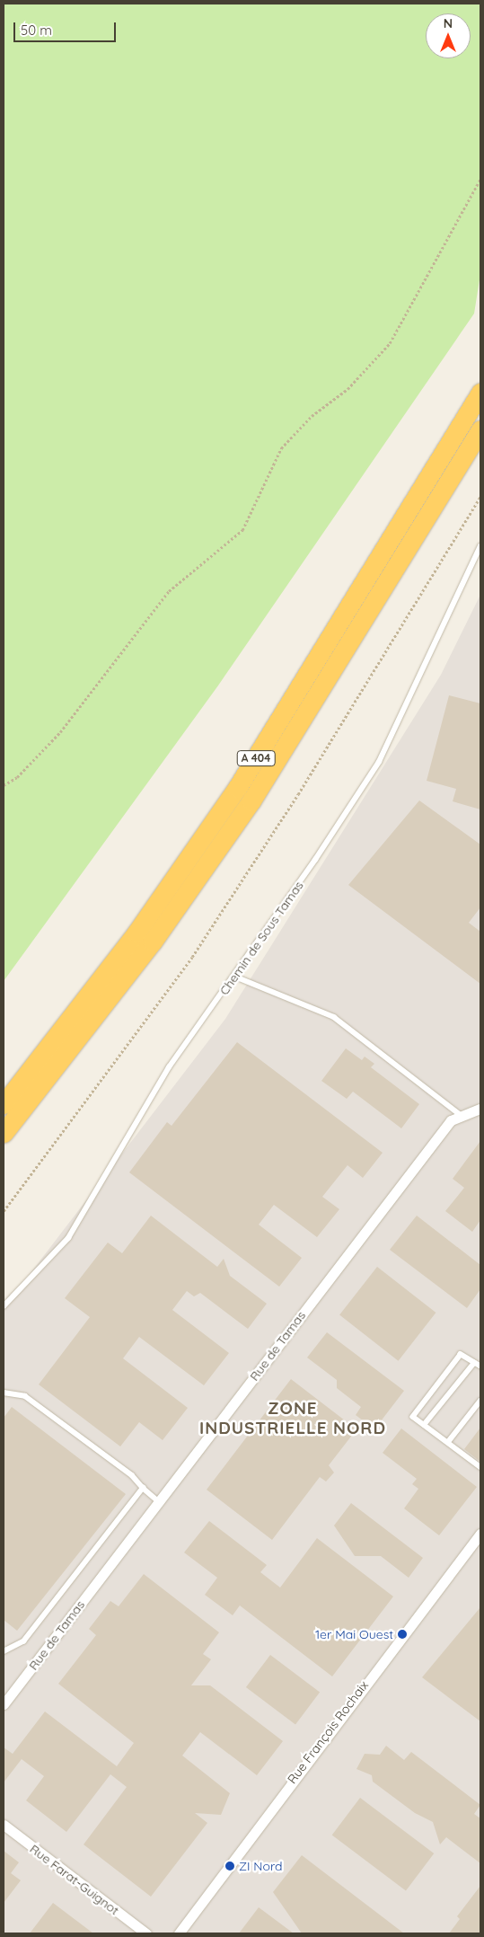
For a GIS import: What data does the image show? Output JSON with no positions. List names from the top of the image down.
{
  "streets": {
    "highway": ["A 404"],
    "street": ["Rue de Tamas", "Rue François Rochaix", "Rue Farat-Guignot"],
    "lane": ["Chemin de Sous Tamas"]
  },
  "districts": ["ZONE INDUSTRIELLE NORD"],
  "places": ["1er Mai Ouest", "ZI Nord"],
  "scale_bar": "50 m",
  "north": "top"
}
